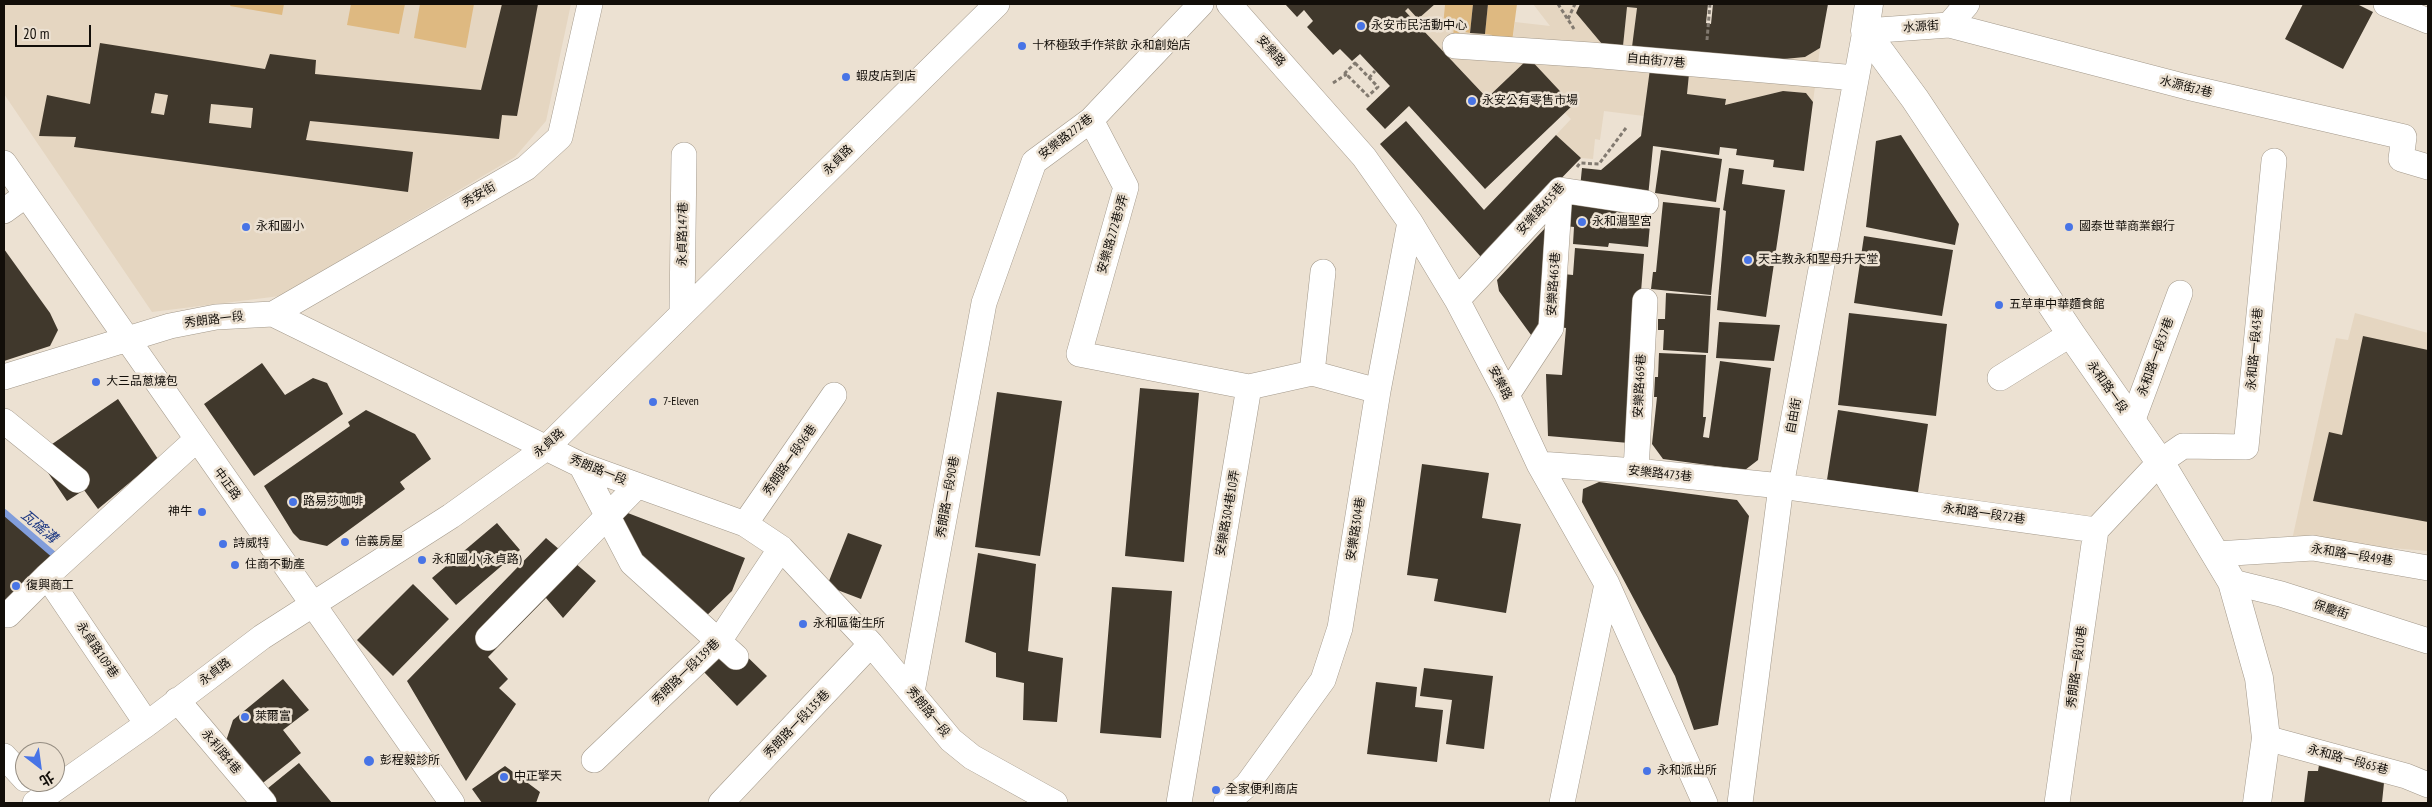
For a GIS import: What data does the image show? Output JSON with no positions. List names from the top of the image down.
{
  "streets": {
    "main road": ["永和路一段"],
    "street": [
      "水源街",
      "安樂路",
      "自由街77巷",
      "水源街2巷",
      "安樂路272巷",
      "永貞路",
      "秀安街",
      "安樂路455巷",
      "永貞路147巷",
      "安樂路272巷9弄",
      "安樂路463巷",
      "秀朗路一段",
      "永和路一段43巷",
      "永和路一段37巷",
      "安樂路469巷",
      "自由街",
      "秀朗路一段96巷",
      "安樂路473巷",
      "中正路",
      "秀朗路一段90巷",
      "安樂路304巷10弄",
      "永和路一段72巷",
      "安樂路304巷",
      "永和路一段49巷",
      "保慶街",
      "永貞路109巷",
      "秀朗路一段10巷",
      "秀朗路一段139巷",
      "秀朗路一段135巷",
      "永利路4巷",
      "永和路一段65巷"
    ]
  },
  "crossings": [
    ["水源街", "水源街2巷"],
    ["水源街", "永和路一段"],
    ["水源街", "自由街"],
    ["安樂路", "安樂路455巷"],
    ["安樂路", "安樂路463巷"],
    ["安樂路", "安樂路473巷"],
    ["安樂路", "安樂路304巷"],
    ["自由街77巷", "自由街"],
    ["安樂路272巷", "安樂路272巷9弄"],
    ["安樂路272巷", "秀朗路一段90巷"],
    ["永貞路", "永貞路147巷"],
    ["永貞路", "秀朗路一段"],
    ["永貞路", "中正路"],
    ["永貞路", "永貞路109巷"],
    ["永貞路", "永利路4巷"],
    ["秀安街", "秀朗路一段"],
    ["安樂路455巷", "安樂路463巷"],
    ["安樂路272巷9弄", "安樂路304巷10弄"],
    ["秀朗路一段", "秀朗路一段96巷"],
    ["秀朗路一段", "中正路"],
    ["秀朗路一段", "秀朗路一段90巷"],
    ["秀朗路一段", "秀朗路一段139巷"],
    ["秀朗路一段", "秀朗路一段135巷"],
    ["永和路一段43巷", "永和路一段"],
    ["永和路一段37巷", "永和路一段"],
    ["安樂路469巷", "安樂路473巷"],
    ["永和路一段", "自由街"],
    ["永和路一段", "永和路一段49巷"],
    ["永和路一段", "保慶街"],
    ["永和路一段", "永和路一段65巷"],
    ["自由街", "安樂路473巷"],
    ["自由街", "永和路一段72巷"],
    ["安樂路473巷", "永和路一段72巷"],
    ["永和路一段72巷", "秀朗路一段10巷"]
  ],
  "water": ["瓦磘溝"],
  "places": [
    "永安市民活動中心",
    "十杯極致手作茶飲 永和創始店",
    "蝦皮店到店",
    "永安公有零售市場",
    "永和湄聖宮",
    "永和國小",
    "國泰世華商業銀行",
    "天主教永和聖母升天堂",
    "五草車中華麵食館",
    "大三品蔥燒包",
    "7-Eleven",
    "路易莎咖啡",
    "神牛",
    "信義房屋",
    "詩威特",
    "永和國小(永貞路)",
    "住商不動產",
    "復興商工",
    "永和區衛生所",
    "萊爾富",
    "彭程毅診所",
    "永和派出所",
    "中正擎天",
    "全家便利商店"
  ],
  "scale_bar": "20 m",
  "north": "bottom right"
}
